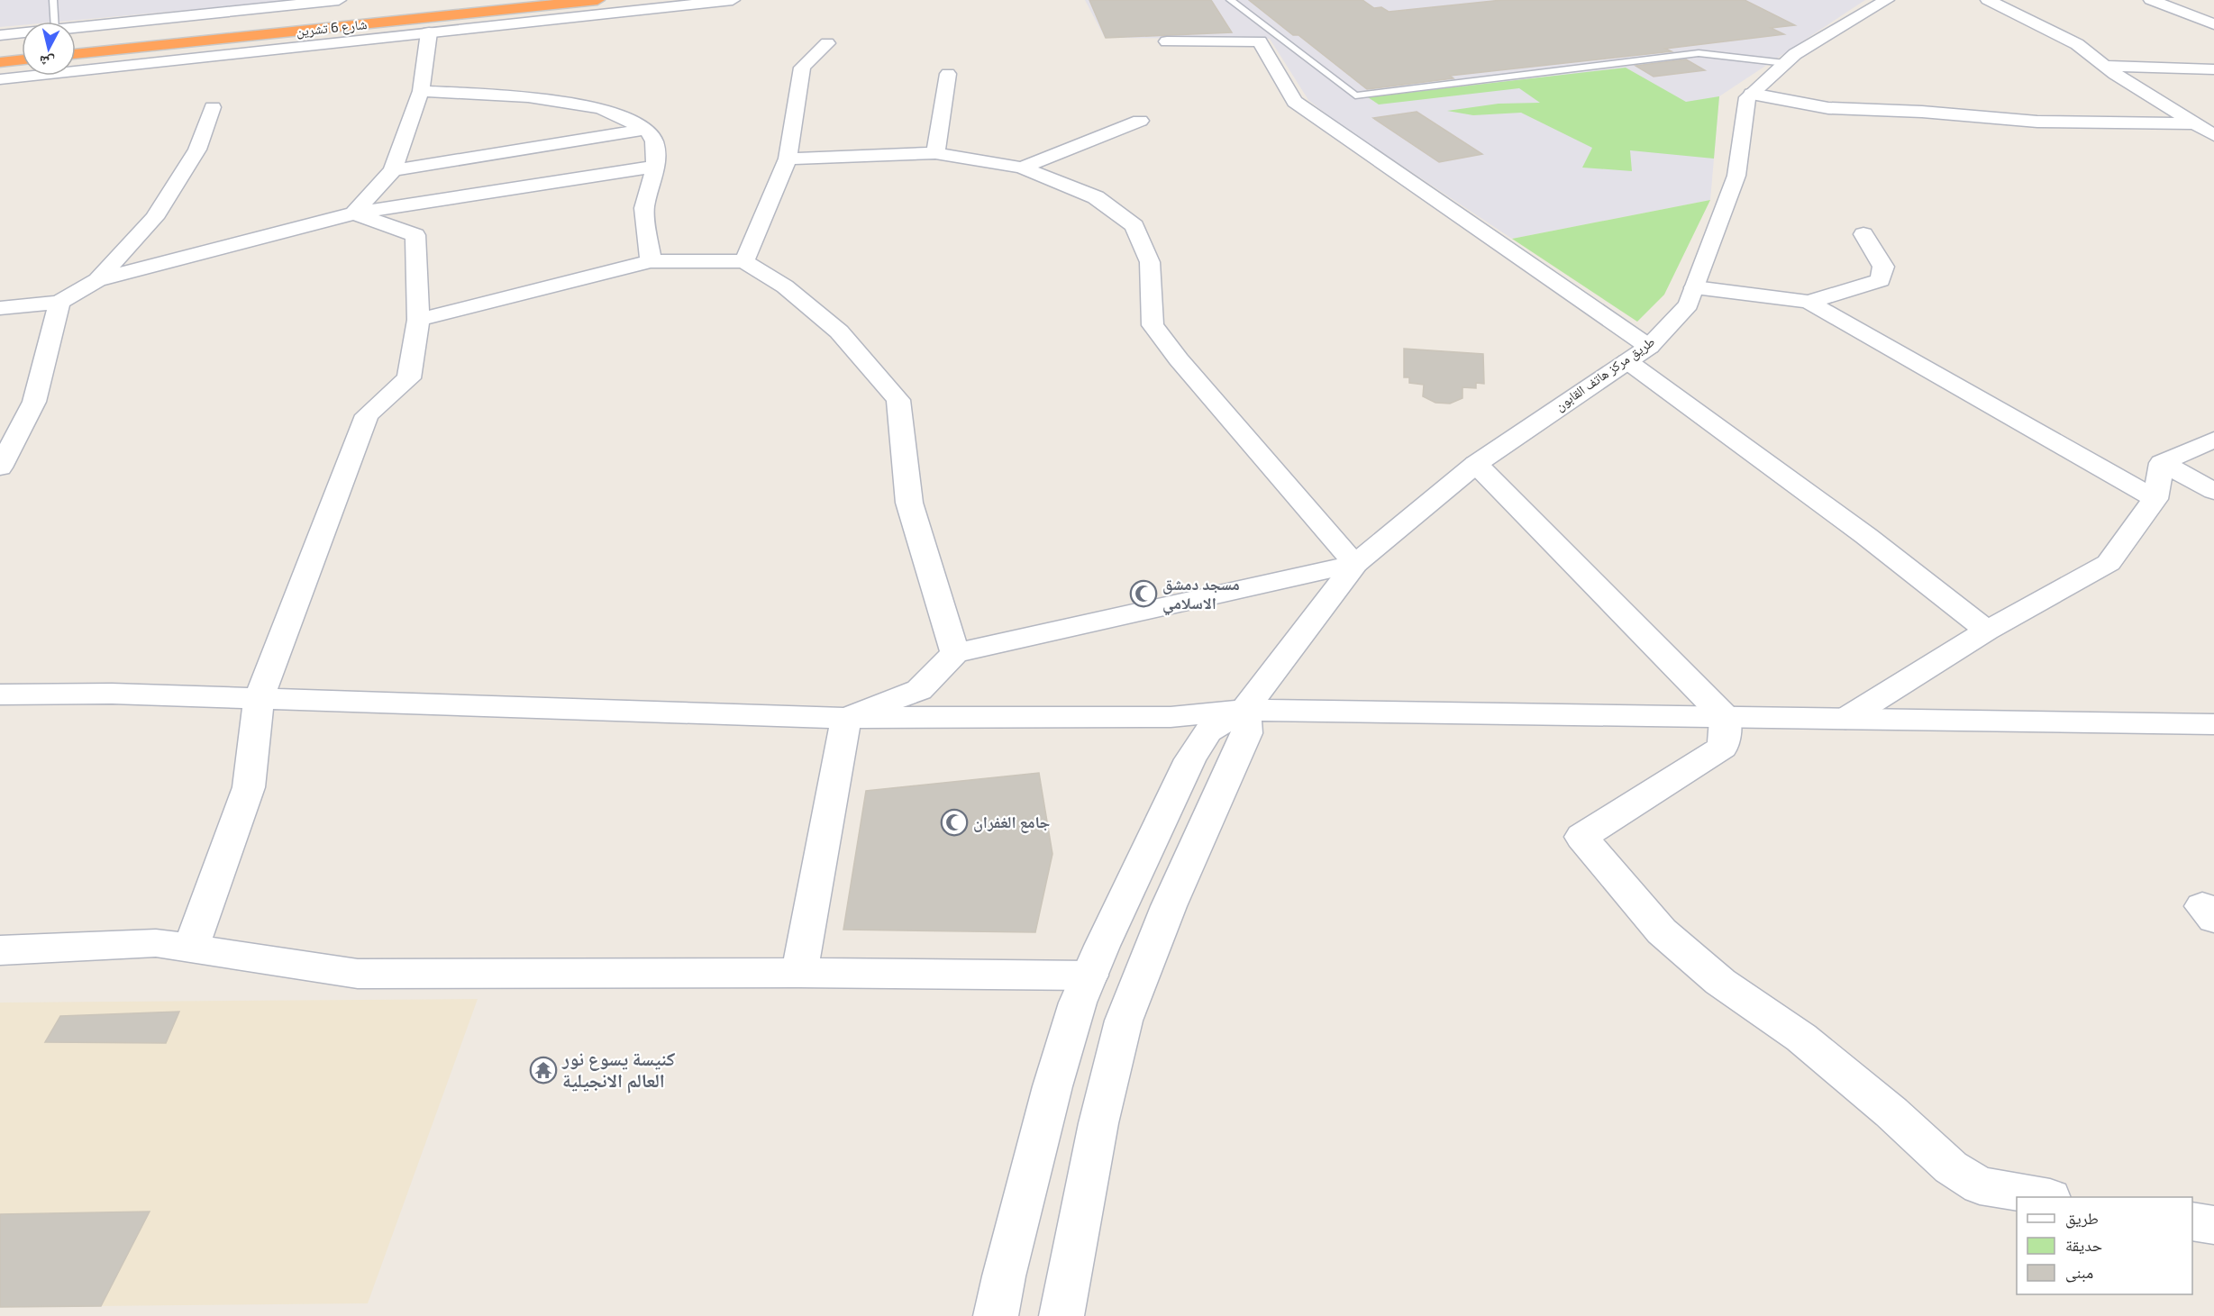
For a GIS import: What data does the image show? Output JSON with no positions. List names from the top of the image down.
{
  "streets": {
    "highway": ["شارع 6 تشرين"],
    "street": ["طريق مركز هاتف القابون"]
  },
  "places": {
    "mosque": ["مسجد دمشق الاسلامي", "جامع الغفران"],
    "temple": ["كنيسة يسوع نور العالم الانجيلية"]
  },
  "legend": ["طريق", "حديقة", "مبنى"],
  "north": "bottom"
}
